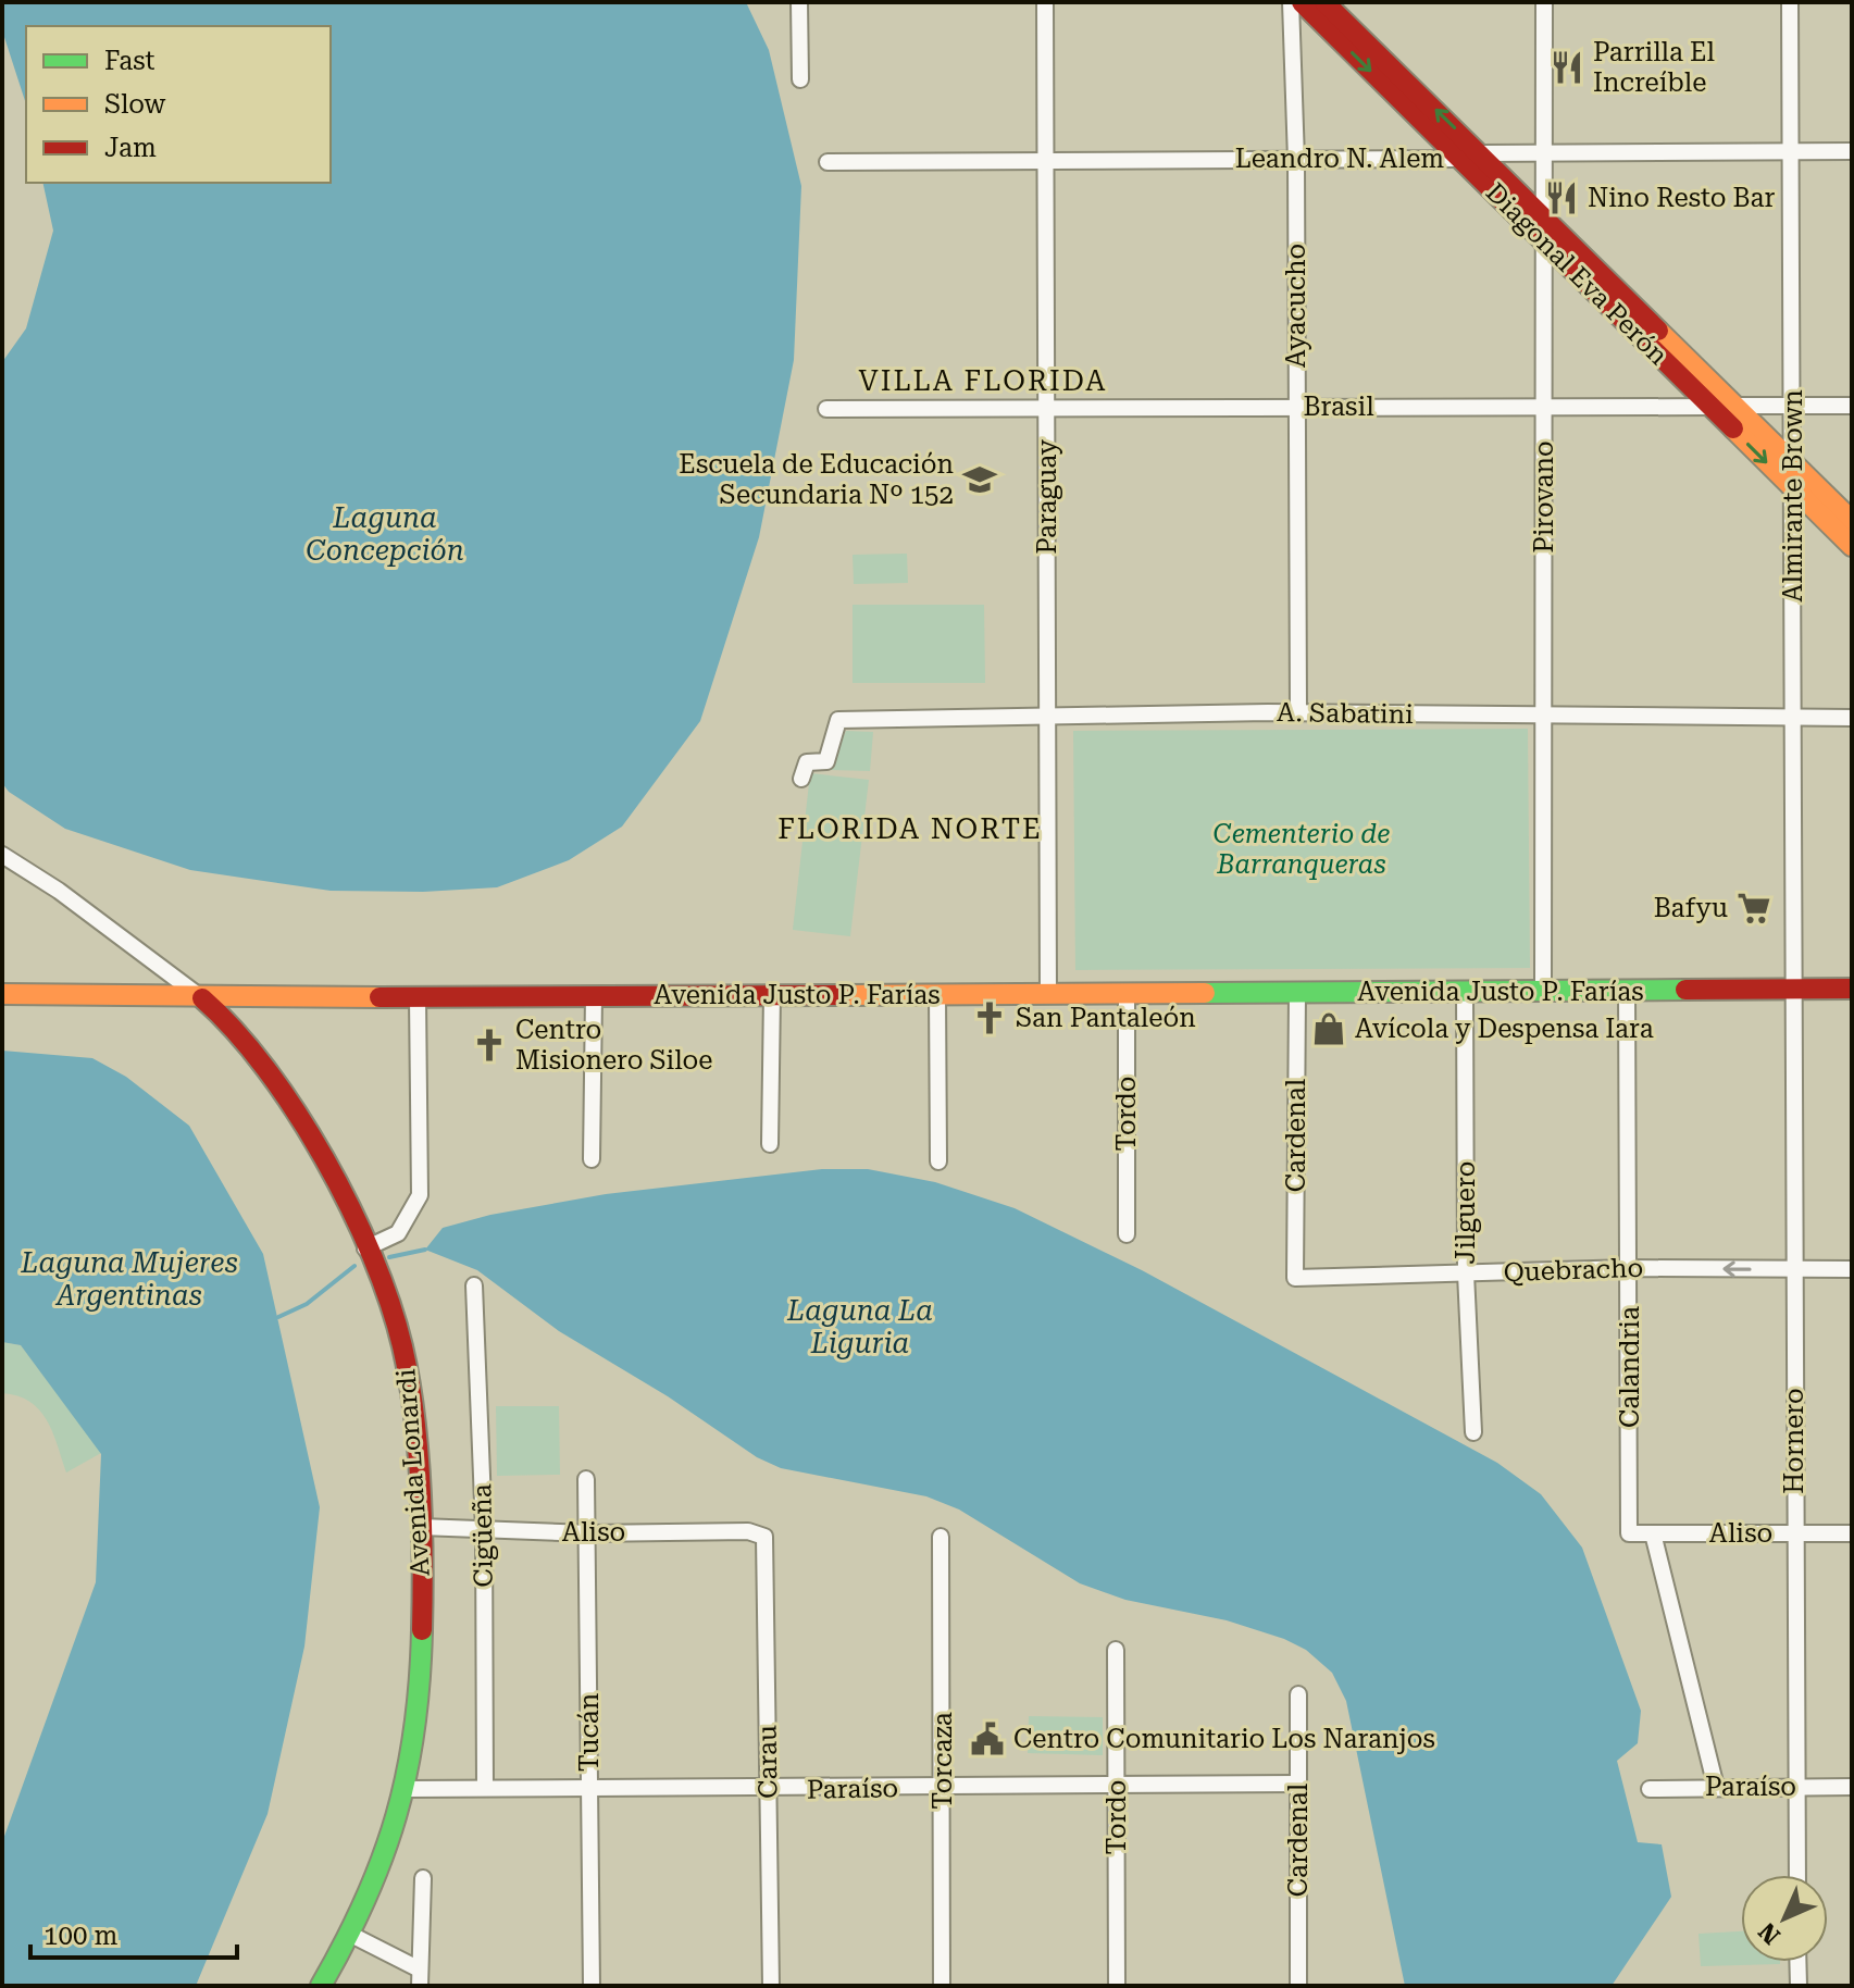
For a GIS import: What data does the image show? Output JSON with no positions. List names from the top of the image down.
{
  "streets": {
    "street": [
      "Leandro N. Alem",
      "Diagonal Eva Perón",
      "Ayacucho",
      "Brasil",
      "Almirante Brown",
      "Paraguay",
      "Pirovano",
      "A. Sabatini",
      "Avenida Justo P. Farías",
      "Tordo",
      "Cardenal",
      "Jilguero",
      "Quebracho",
      "Calandria",
      "Hornero",
      "Avenida Lonardi",
      "Aliso",
      "Cigüeña",
      "Tucán",
      "Torcaza",
      "Carau",
      "Paraíso"
    ]
  },
  "crossings": [
    ["Leandro N. Alem", "Diagonal Eva Perón"],
    ["Leandro N. Alem", "Ayacucho"],
    ["Leandro N. Alem", "Almirante Brown"],
    ["Leandro N. Alem", "Paraguay"],
    ["Leandro N. Alem", "Pirovano"],
    ["Diagonal Eva Perón", "Brasil"],
    ["Diagonal Eva Perón", "Almirante Brown"],
    ["Diagonal Eva Perón", "Pirovano"],
    ["Ayacucho", "Brasil"],
    ["Ayacucho", "A. Sabatini"],
    ["Brasil", "Almirante Brown"],
    ["Brasil", "Paraguay"],
    ["Brasil", "Pirovano"],
    ["Almirante Brown", "A. Sabatini"],
    ["Almirante Brown", "Avenida Justo P. Farías"],
    ["Almirante Brown", "Hornero"],
    ["Paraguay", "A. Sabatini"],
    ["Paraguay", "Avenida Justo P. Farías"],
    ["Pirovano", "A. Sabatini"],
    ["Pirovano", "Avenida Justo P. Farías"],
    ["Avenida Justo P. Farías", "Tordo"],
    ["Avenida Justo P. Farías", "Cardenal"],
    ["Avenida Justo P. Farías", "Jilguero"],
    ["Avenida Justo P. Farías", "Calandria"],
    ["Avenida Justo P. Farías", "Hornero"],
    ["Avenida Justo P. Farías", "Avenida Lonardi"],
    ["Tordo", "Paraíso"],
    ["Cardenal", "Quebracho"],
    ["Cardenal", "Paraíso"],
    ["Jilguero", "Quebracho"],
    ["Quebracho", "Calandria"],
    ["Quebracho", "Hornero"],
    ["Calandria", "Aliso"],
    ["Hornero", "Aliso"],
    ["Hornero", "Paraíso"],
    ["Avenida Lonardi", "Aliso"],
    ["Avenida Lonardi", "Paraíso"],
    ["Aliso", "Cigüeña"],
    ["Aliso", "Tucán"],
    ["Aliso", "Carau"],
    ["Cigüeña", "Paraíso"],
    ["Tucán", "Paraíso"],
    ["Torcaza", "Paraíso"],
    ["Carau", "Paraíso"]
  ],
  "districts": ["VILLA FLORIDA", "FLORIDA NORTE"],
  "water": ["Laguna Concepción", "Laguna Mujeres Argentinas", "Laguna La Liguria"],
  "parks": ["Cementerio de Barranqueras"],
  "places": {
    "restaurant": ["Parrilla El Increíble", "Nino Resto Bar"],
    "school or university": ["Escuela de Educación Secundaria Nº 152"],
    "supermarket": ["Bafyu"],
    "church": ["San Pantaleón", "Centro Misionero Siloe"],
    "shop": ["Avícola y Despensa Iara"],
    "public building": ["Centro Comunitario Los Naranjos"]
  },
  "legend": ["Fast", "Slow", "Jam"],
  "scale_bar": "100 m",
  "north": "bottom left"
}
